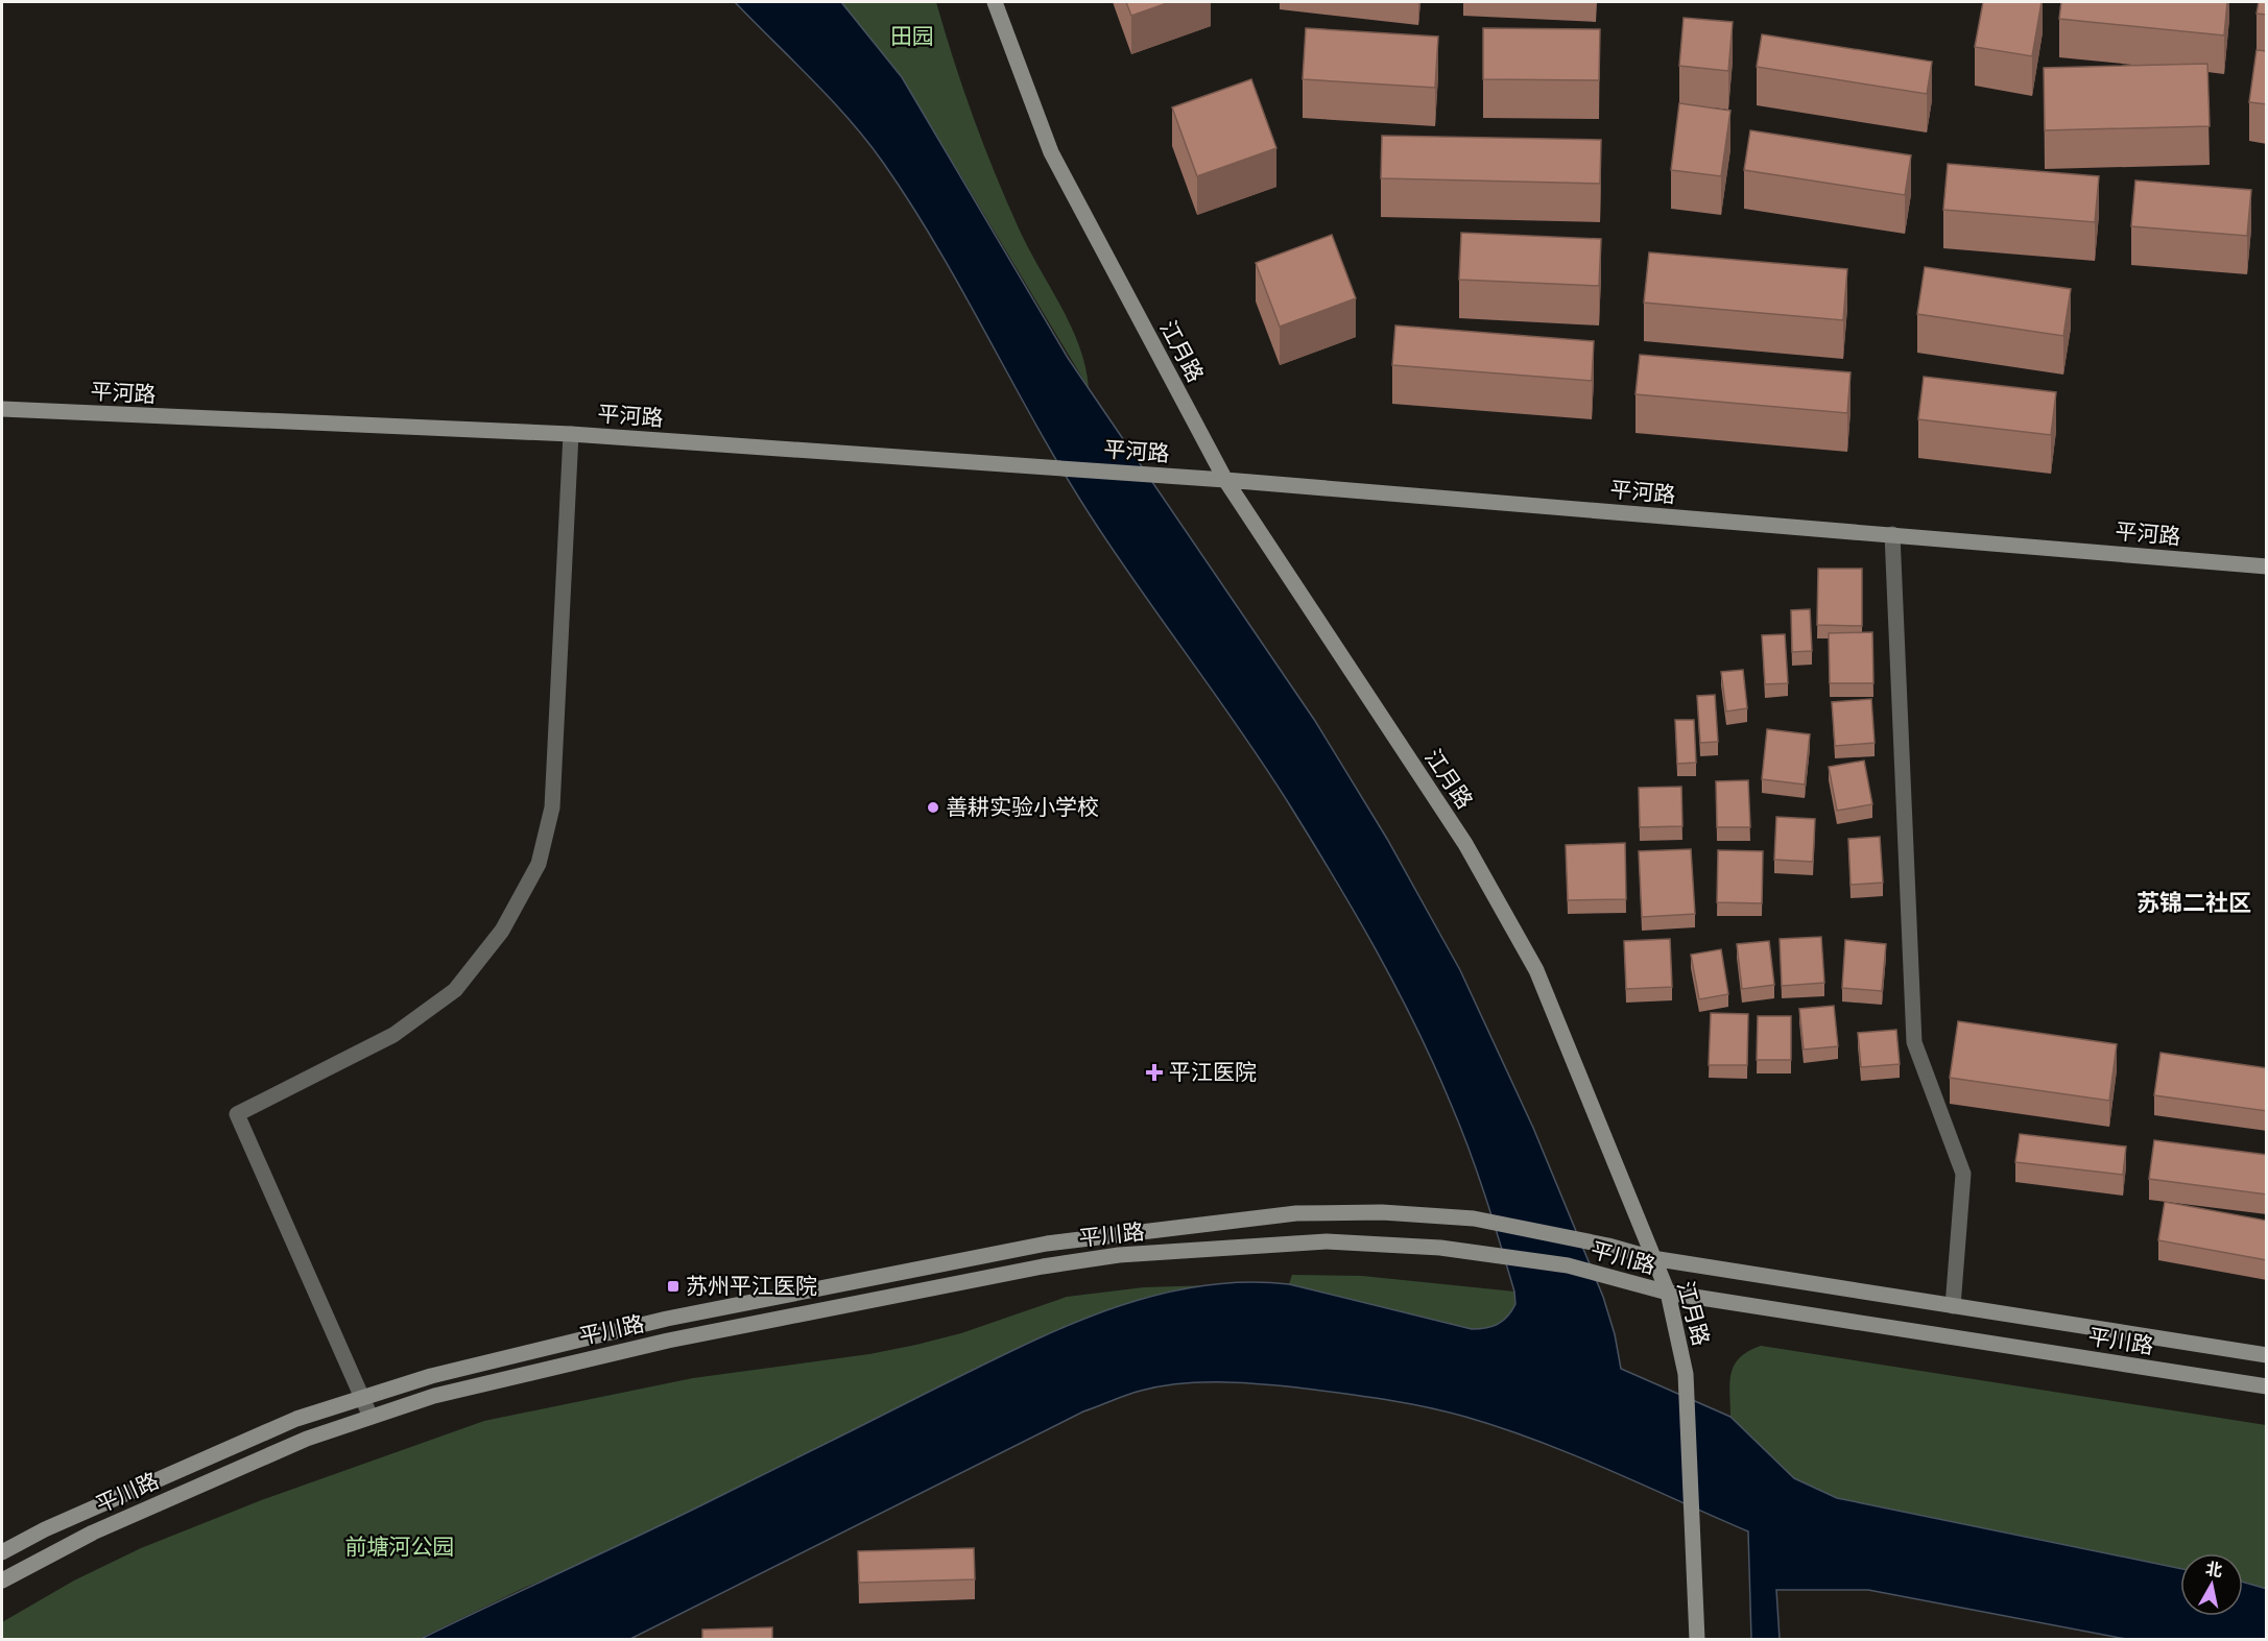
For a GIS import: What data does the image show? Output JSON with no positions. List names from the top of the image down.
{
  "streets": {
    "street": ["江月路", "平河路", "平川路"]
  },
  "crossings": [
    ["江月路", "平河路"],
    ["江月路", "平川路"]
  ],
  "districts": ["苏锦二社区"],
  "parks": ["田园", "前塘河公园"],
  "places": {
    "other": ["善耕实验小学校"],
    "health": ["平江医院"],
    "transit": ["苏州平江医院"]
  },
  "north": "top"
}
